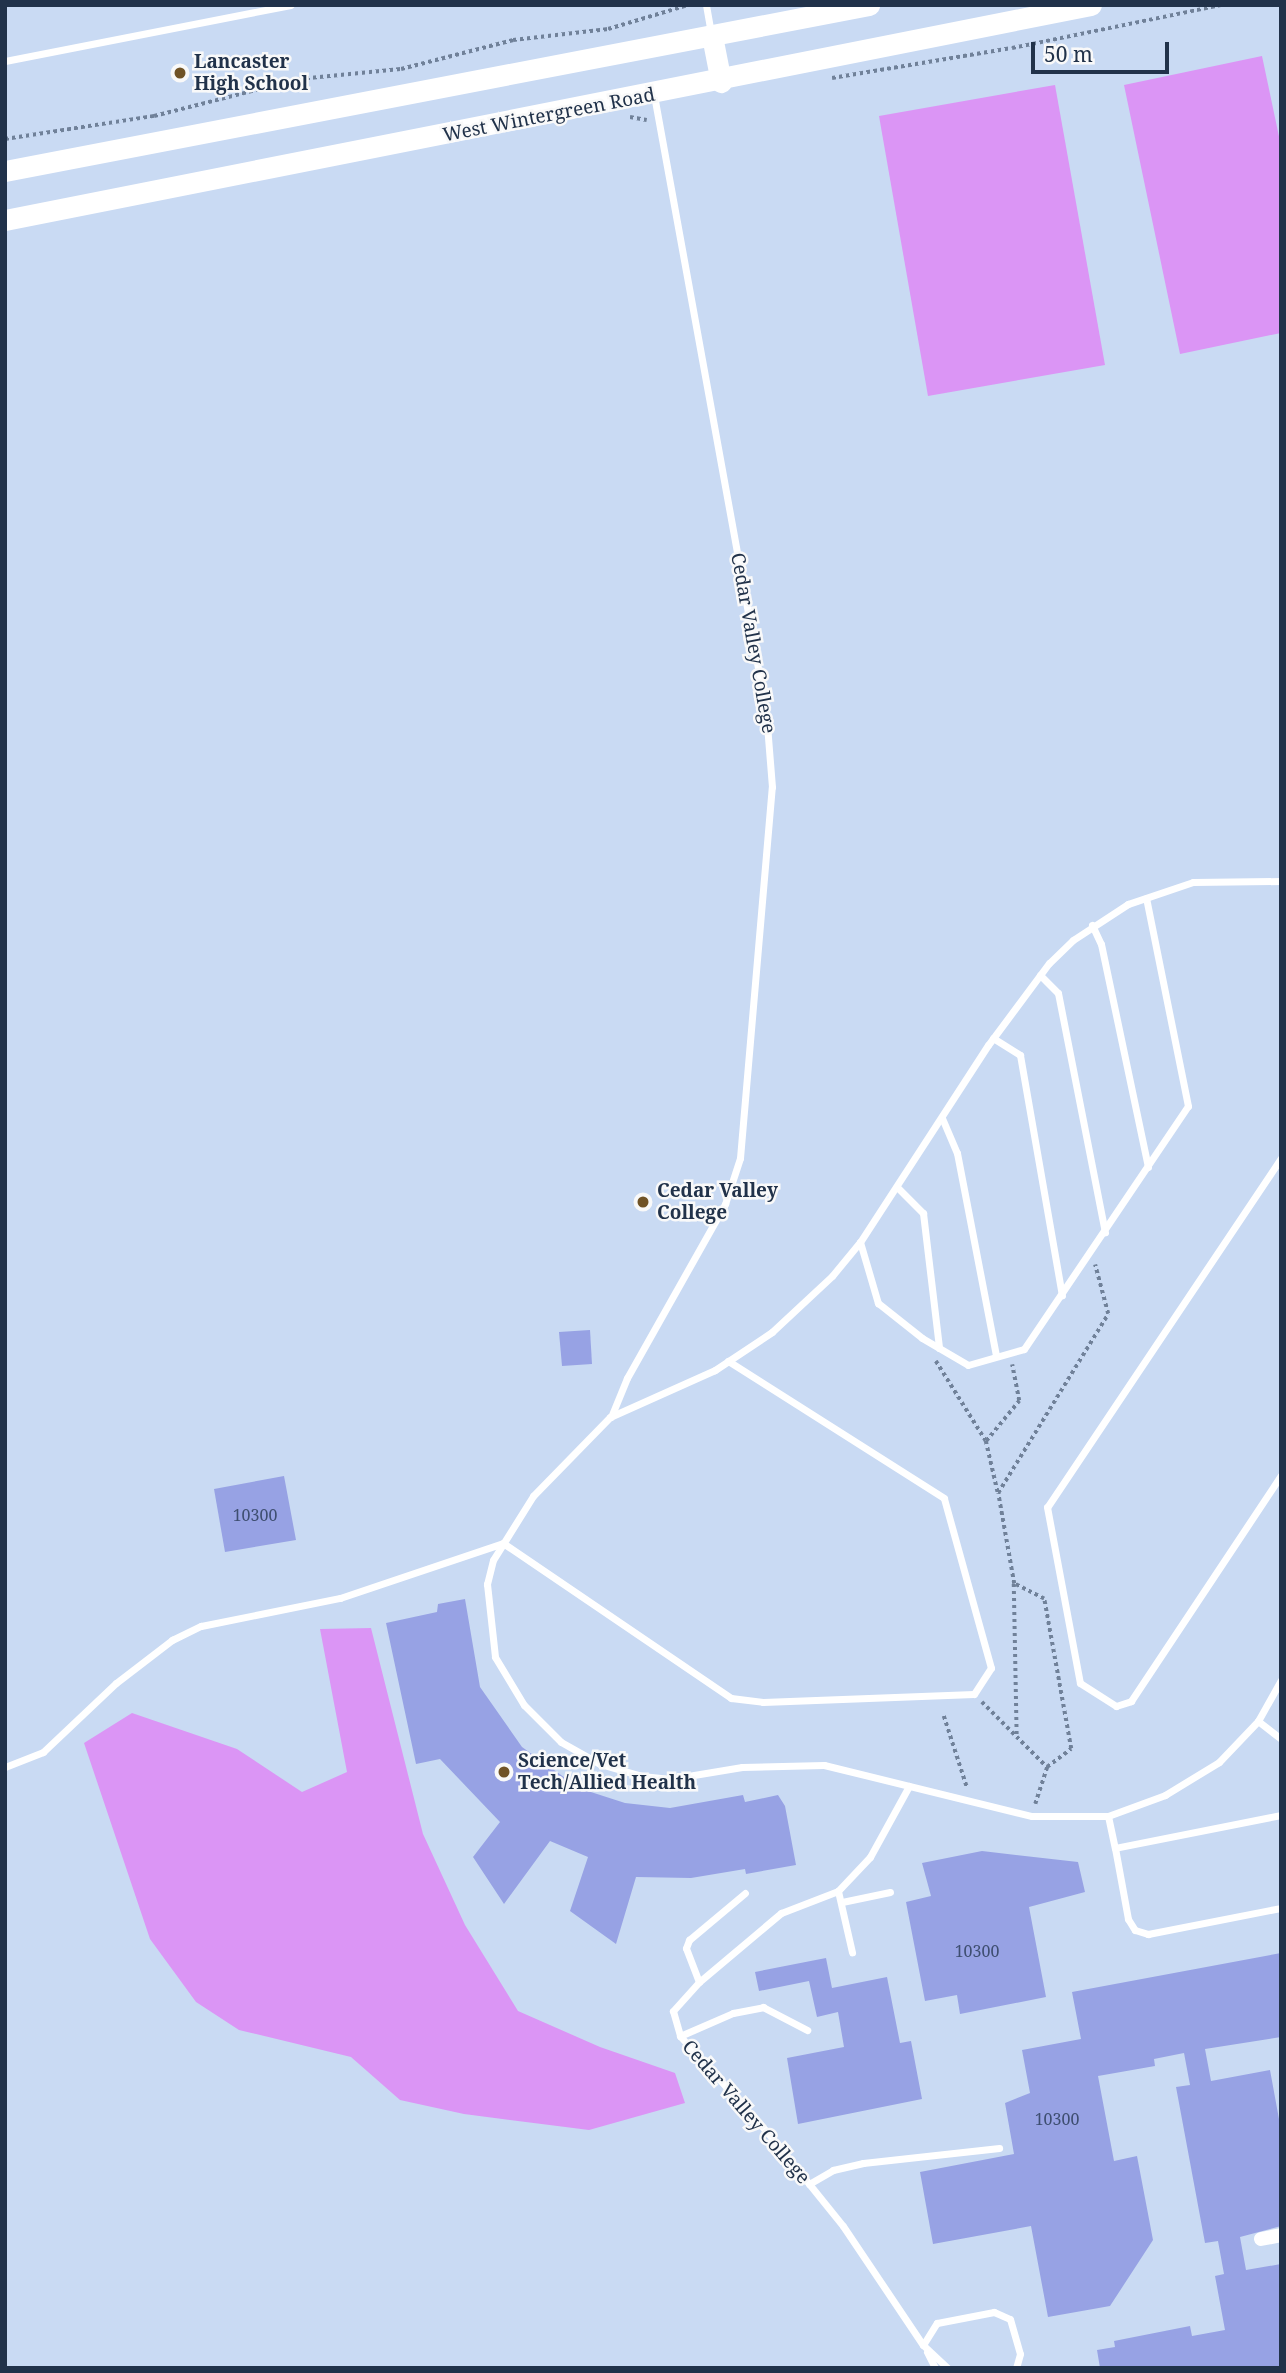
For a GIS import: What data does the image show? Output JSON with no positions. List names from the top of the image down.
{
  "streets": {
    "main road": ["West Wintergreen Road"],
    "lane": ["Cedar Valley College"]
  },
  "crossings": [
    ["West Wintergreen Road", "Cedar Valley College"]
  ],
  "places": ["Lancaster High School", "Cedar Valley College", "Science/Vet Tech/Allied Health"],
  "house_numbers": ["10300", "10300", "10300"],
  "scale_bar": "50 m"
}
